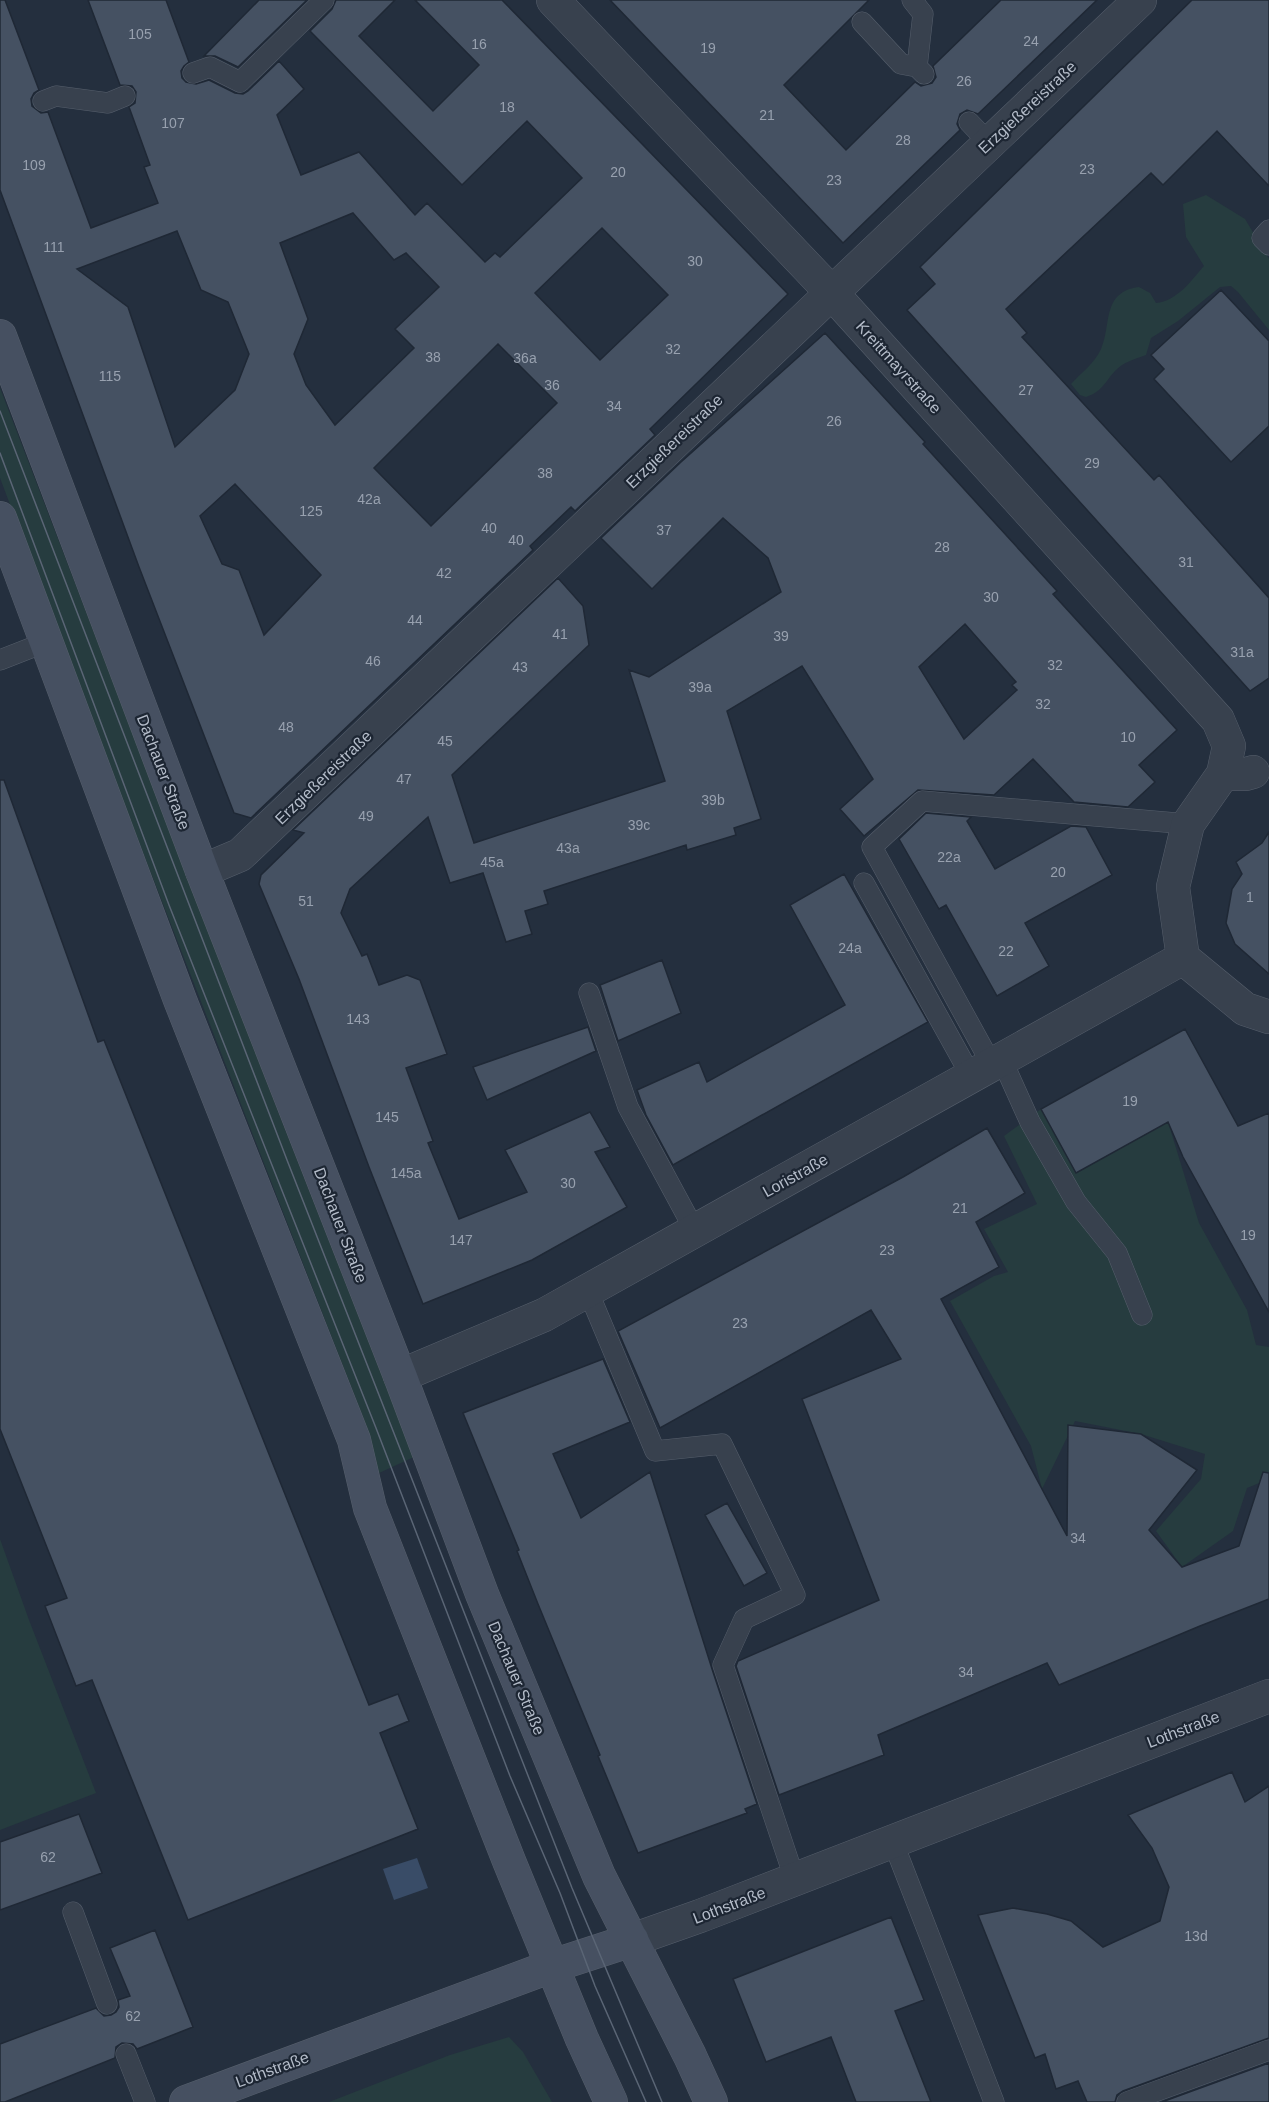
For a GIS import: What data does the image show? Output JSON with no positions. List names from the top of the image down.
{
  "streets": {
    "main road": ["Dachauer Straße", "Lothstraße"],
    "street": ["Erzgießereistraße", "Kreittmayrstraße", "Loristraße"]
  },
  "crossings": [
    ["Erzgießereistraße", "Kreittmayrstraße"],
    ["Erzgießereistraße", "Dachauer Straße"],
    ["Dachauer Straße", "Loristraße"],
    ["Dachauer Straße", "Lothstraße"]
  ],
  "house_numbers": [
    "105",
    "24",
    "16",
    "19",
    "26",
    "18",
    "21",
    "107",
    "28",
    "109",
    "23",
    "20",
    "23",
    "111",
    "30",
    "32",
    "38",
    "36a",
    "115",
    "36",
    "27",
    "34",
    "26",
    "29",
    "38",
    "42a",
    "125",
    "40",
    "37",
    "40",
    "28",
    "31",
    "42",
    "30",
    "44",
    "41",
    "39",
    "31a",
    "46",
    "32",
    "43",
    "39a",
    "32",
    "48",
    "10",
    "45",
    "47",
    "39b",
    "49",
    "39c",
    "43a",
    "22a",
    "45a",
    "20",
    "1",
    "51",
    "24a",
    "22",
    "143",
    "19",
    "145",
    "145a",
    "30",
    "21",
    "19",
    "147",
    "23",
    "23",
    "34",
    "34",
    "62",
    "13d",
    "62"
  ]
}
